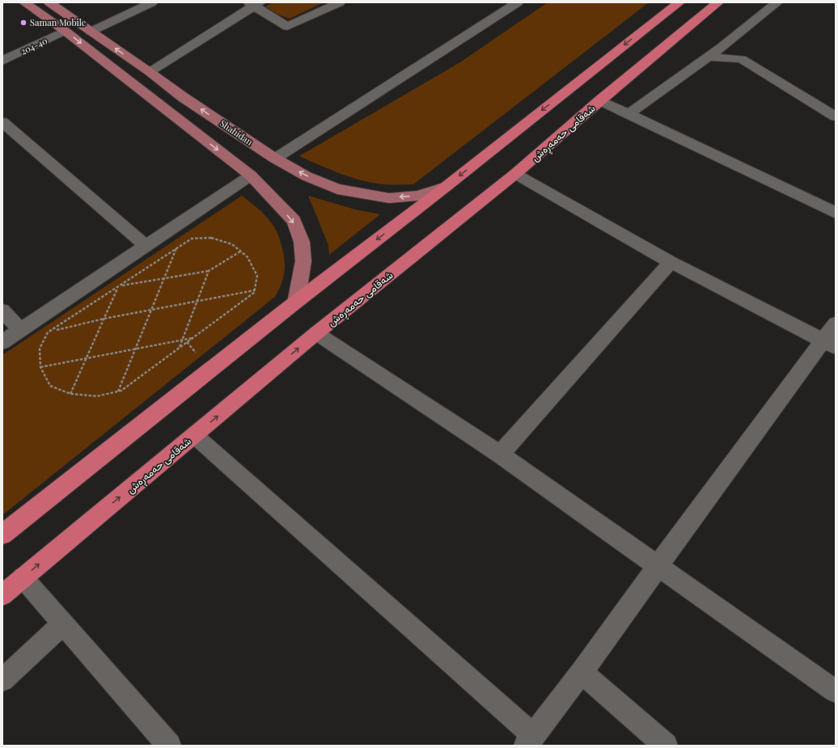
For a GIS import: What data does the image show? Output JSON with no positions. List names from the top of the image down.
{
  "streets": {
    "highway": ["شەقامی حەمەڕەش"],
    "main road": ["Shahidan"],
    "street": ["204-40"]
  },
  "crossings": [
    ["Shahidan", "شەقامی حەمەڕەش"]
  ],
  "places": ["Saman Mobile"]
}
